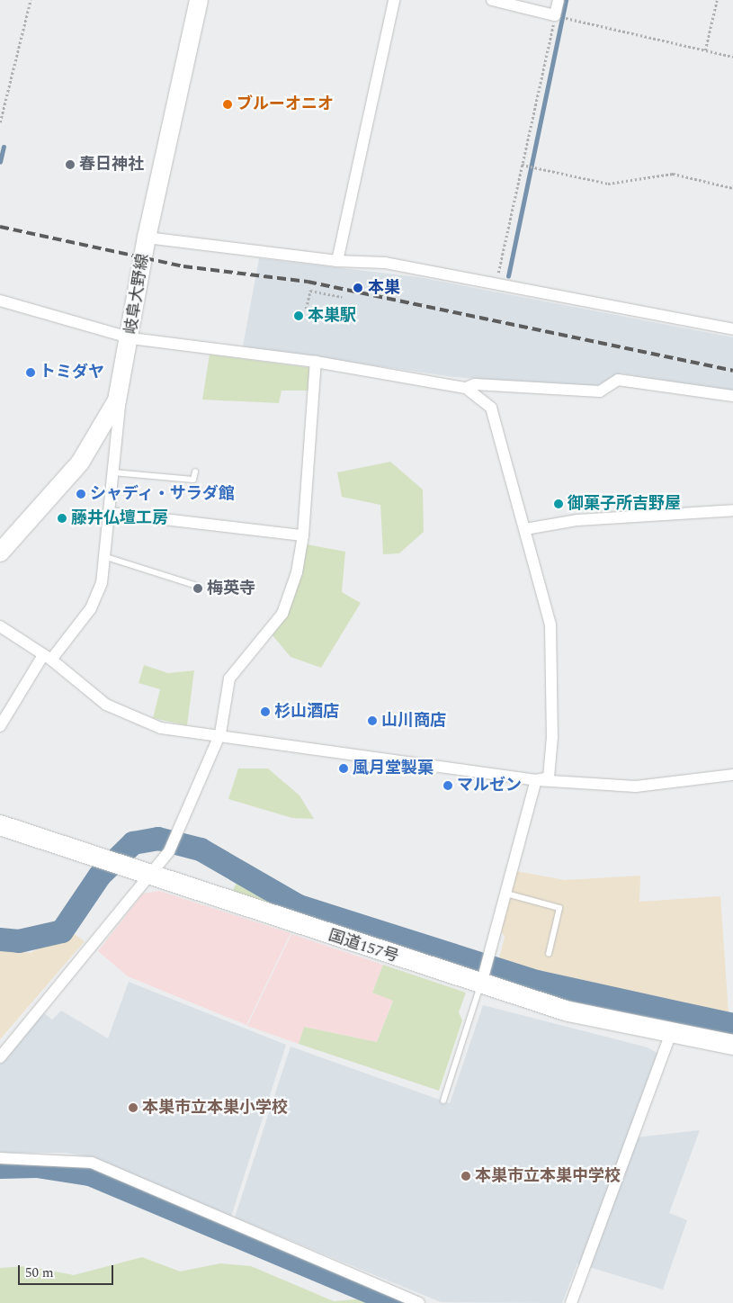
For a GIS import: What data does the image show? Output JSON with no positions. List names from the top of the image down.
{
  "streets": {
    "highway": ["国道157号"],
    "main road": ["岐阜大野線"]
  },
  "places": [
    "ブルーオニオ",
    "春日神社",
    "本巣",
    "本巣駅",
    "トミダヤ",
    "シャディ・サラダ館",
    "御菓子所吉野屋",
    "藤井仏壇工房",
    "梅英寺",
    "杉山酒店",
    "山川商店",
    "風月堂製菓",
    "マルゼン",
    "本巣市立本巣小学校",
    "本巣市立本巣中学校"
  ],
  "scale_bar": "50 m"
}
